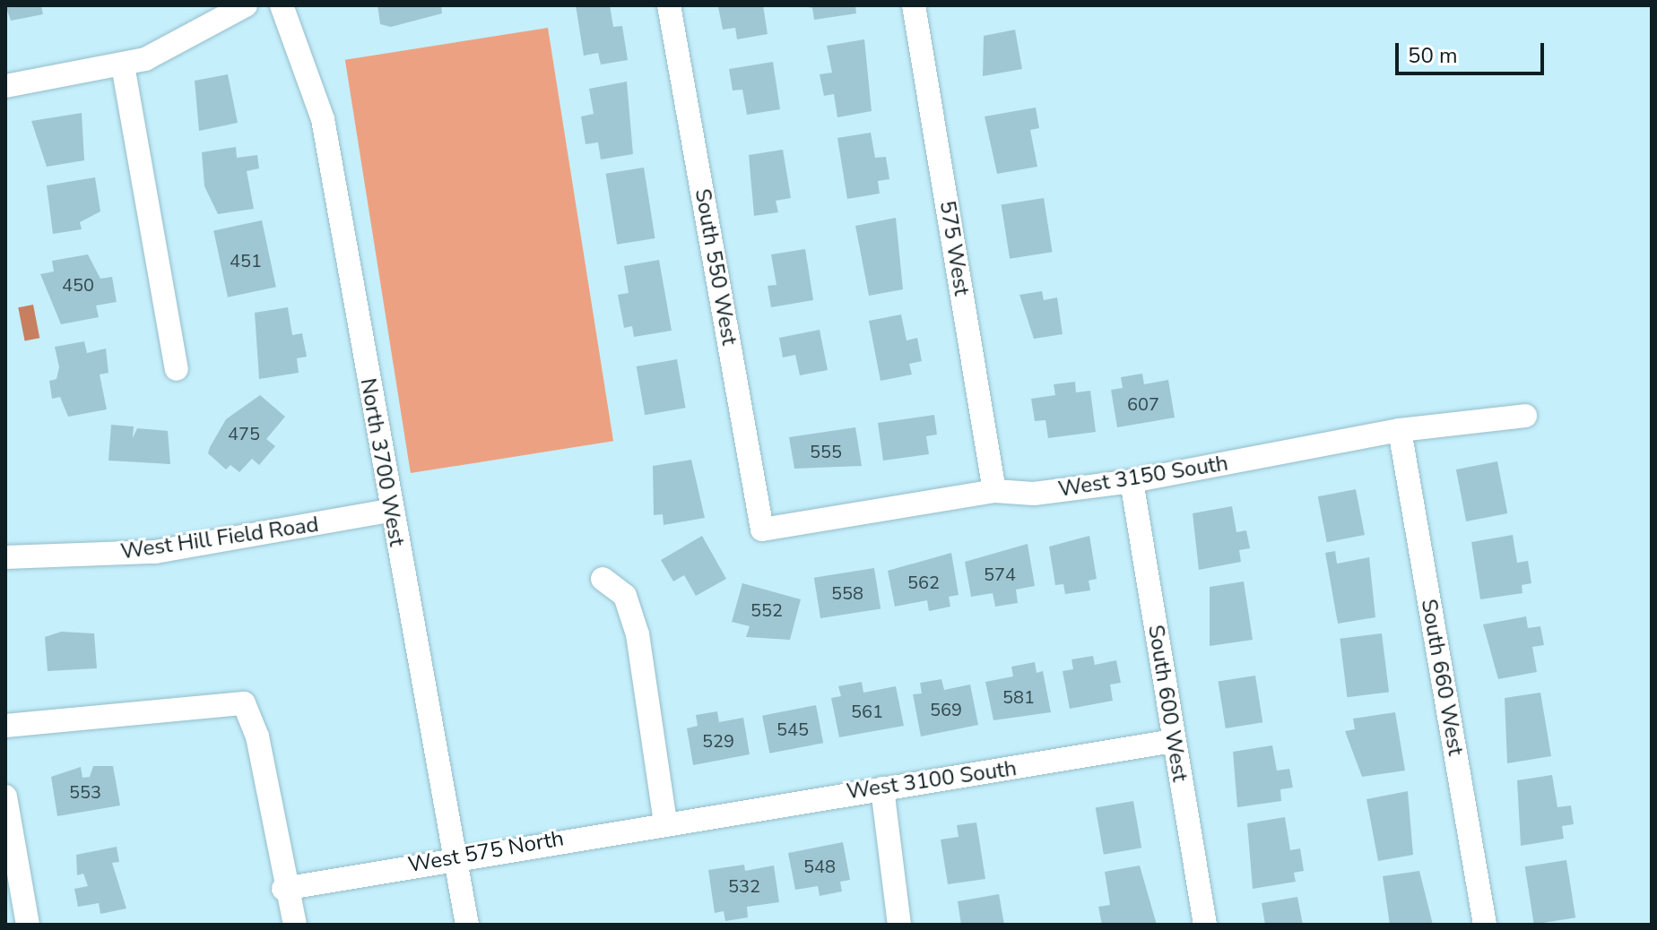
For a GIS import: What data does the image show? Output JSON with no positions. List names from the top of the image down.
{
  "streets": {
    "street": [
      "575 West",
      "South 550 West",
      "North 3700 West",
      "West 3150 South",
      "West Hill Field Road",
      "South 660 West",
      "South 600 West",
      "West 3100 South",
      "West 575 North"
    ]
  },
  "crossings": [
    ["575 West", "West 3150 South"],
    ["South 550 West", "West 3150 South"],
    ["North 3700 West", "West Hill Field Road"],
    ["North 3700 West", "West 575 North"],
    ["West 3150 South", "South 660 West"],
    ["West 3150 South", "South 600 West"],
    ["South 600 West", "West 3100 South"],
    ["West 3100 South", "West 575 North"]
  ],
  "house_numbers": [
    "451",
    "450",
    "607",
    "475",
    "555",
    "574",
    "562",
    "558",
    "552",
    "581",
    "569",
    "561",
    "545",
    "529",
    "553",
    "548",
    "532"
  ],
  "scale_bar": "50 m"
}
